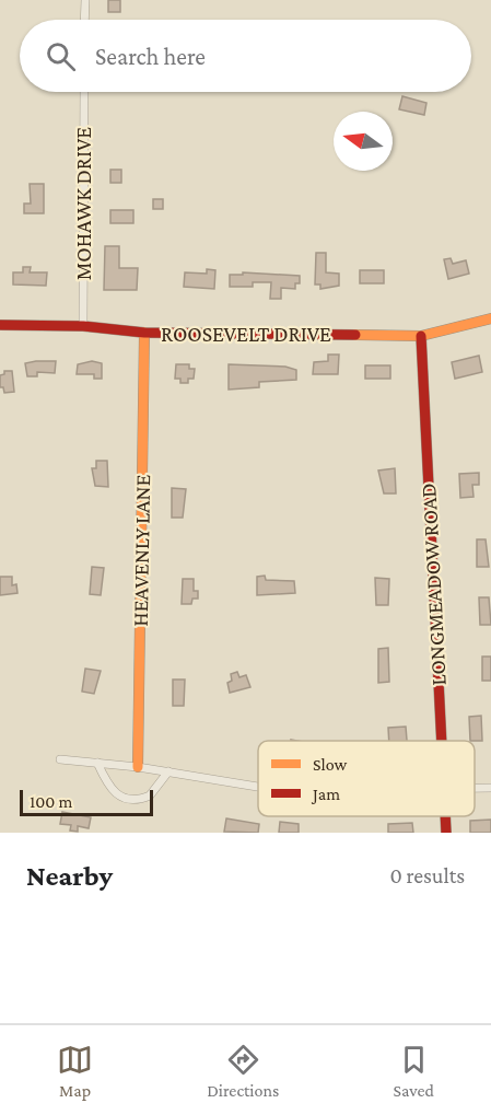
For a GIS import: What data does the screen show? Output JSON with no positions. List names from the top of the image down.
{
  "streets": {
    "street": [
      "MOHAWK DRIVE",
      "ROOSEVELT DRIVE",
      "HEAVENLY LANE",
      "LONGMEADOW ROAD"
    ]
  },
  "crossings": [
    ["MOHAWK DRIVE", "ROOSEVELT DRIVE"],
    ["ROOSEVELT DRIVE", "HEAVENLY LANE"],
    ["ROOSEVELT DRIVE", "LONGMEADOW ROAD"]
  ],
  "legend": ["Slow", "Jam"],
  "scale_bar": "100 m",
  "north": "left",
  "page": {
    "search": "Search here",
    "scale": "100 m",
    "heading": ["Nearby", "0 results"],
    "nav": ["Map", "Directions", "Saved"]
  }
}
